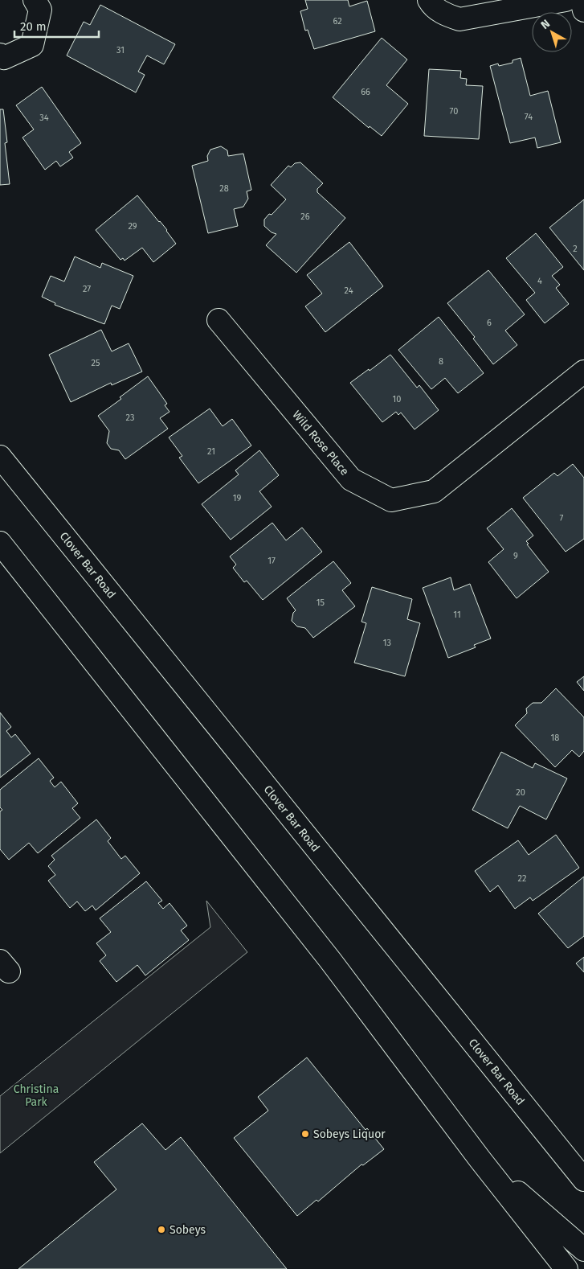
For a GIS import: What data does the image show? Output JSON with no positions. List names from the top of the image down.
{
  "streets": {
    "main road": ["Wild Rose Place", "Clover Bar Road"]
  },
  "parks": ["Christina Park"],
  "places": ["Sobeys Liquor", "Sobeys"],
  "house_numbers": [
    "62",
    "31",
    "66",
    "70",
    "74",
    "34",
    "28",
    "26",
    "29",
    "2",
    "4",
    "27",
    "24",
    "6",
    "8",
    "25",
    "10",
    "23",
    "21",
    "19",
    "7",
    "9",
    "17",
    "15",
    "11",
    "13",
    "18",
    "20",
    "22"
  ],
  "scale_bar": "20 m",
  "north": "top left"
}
